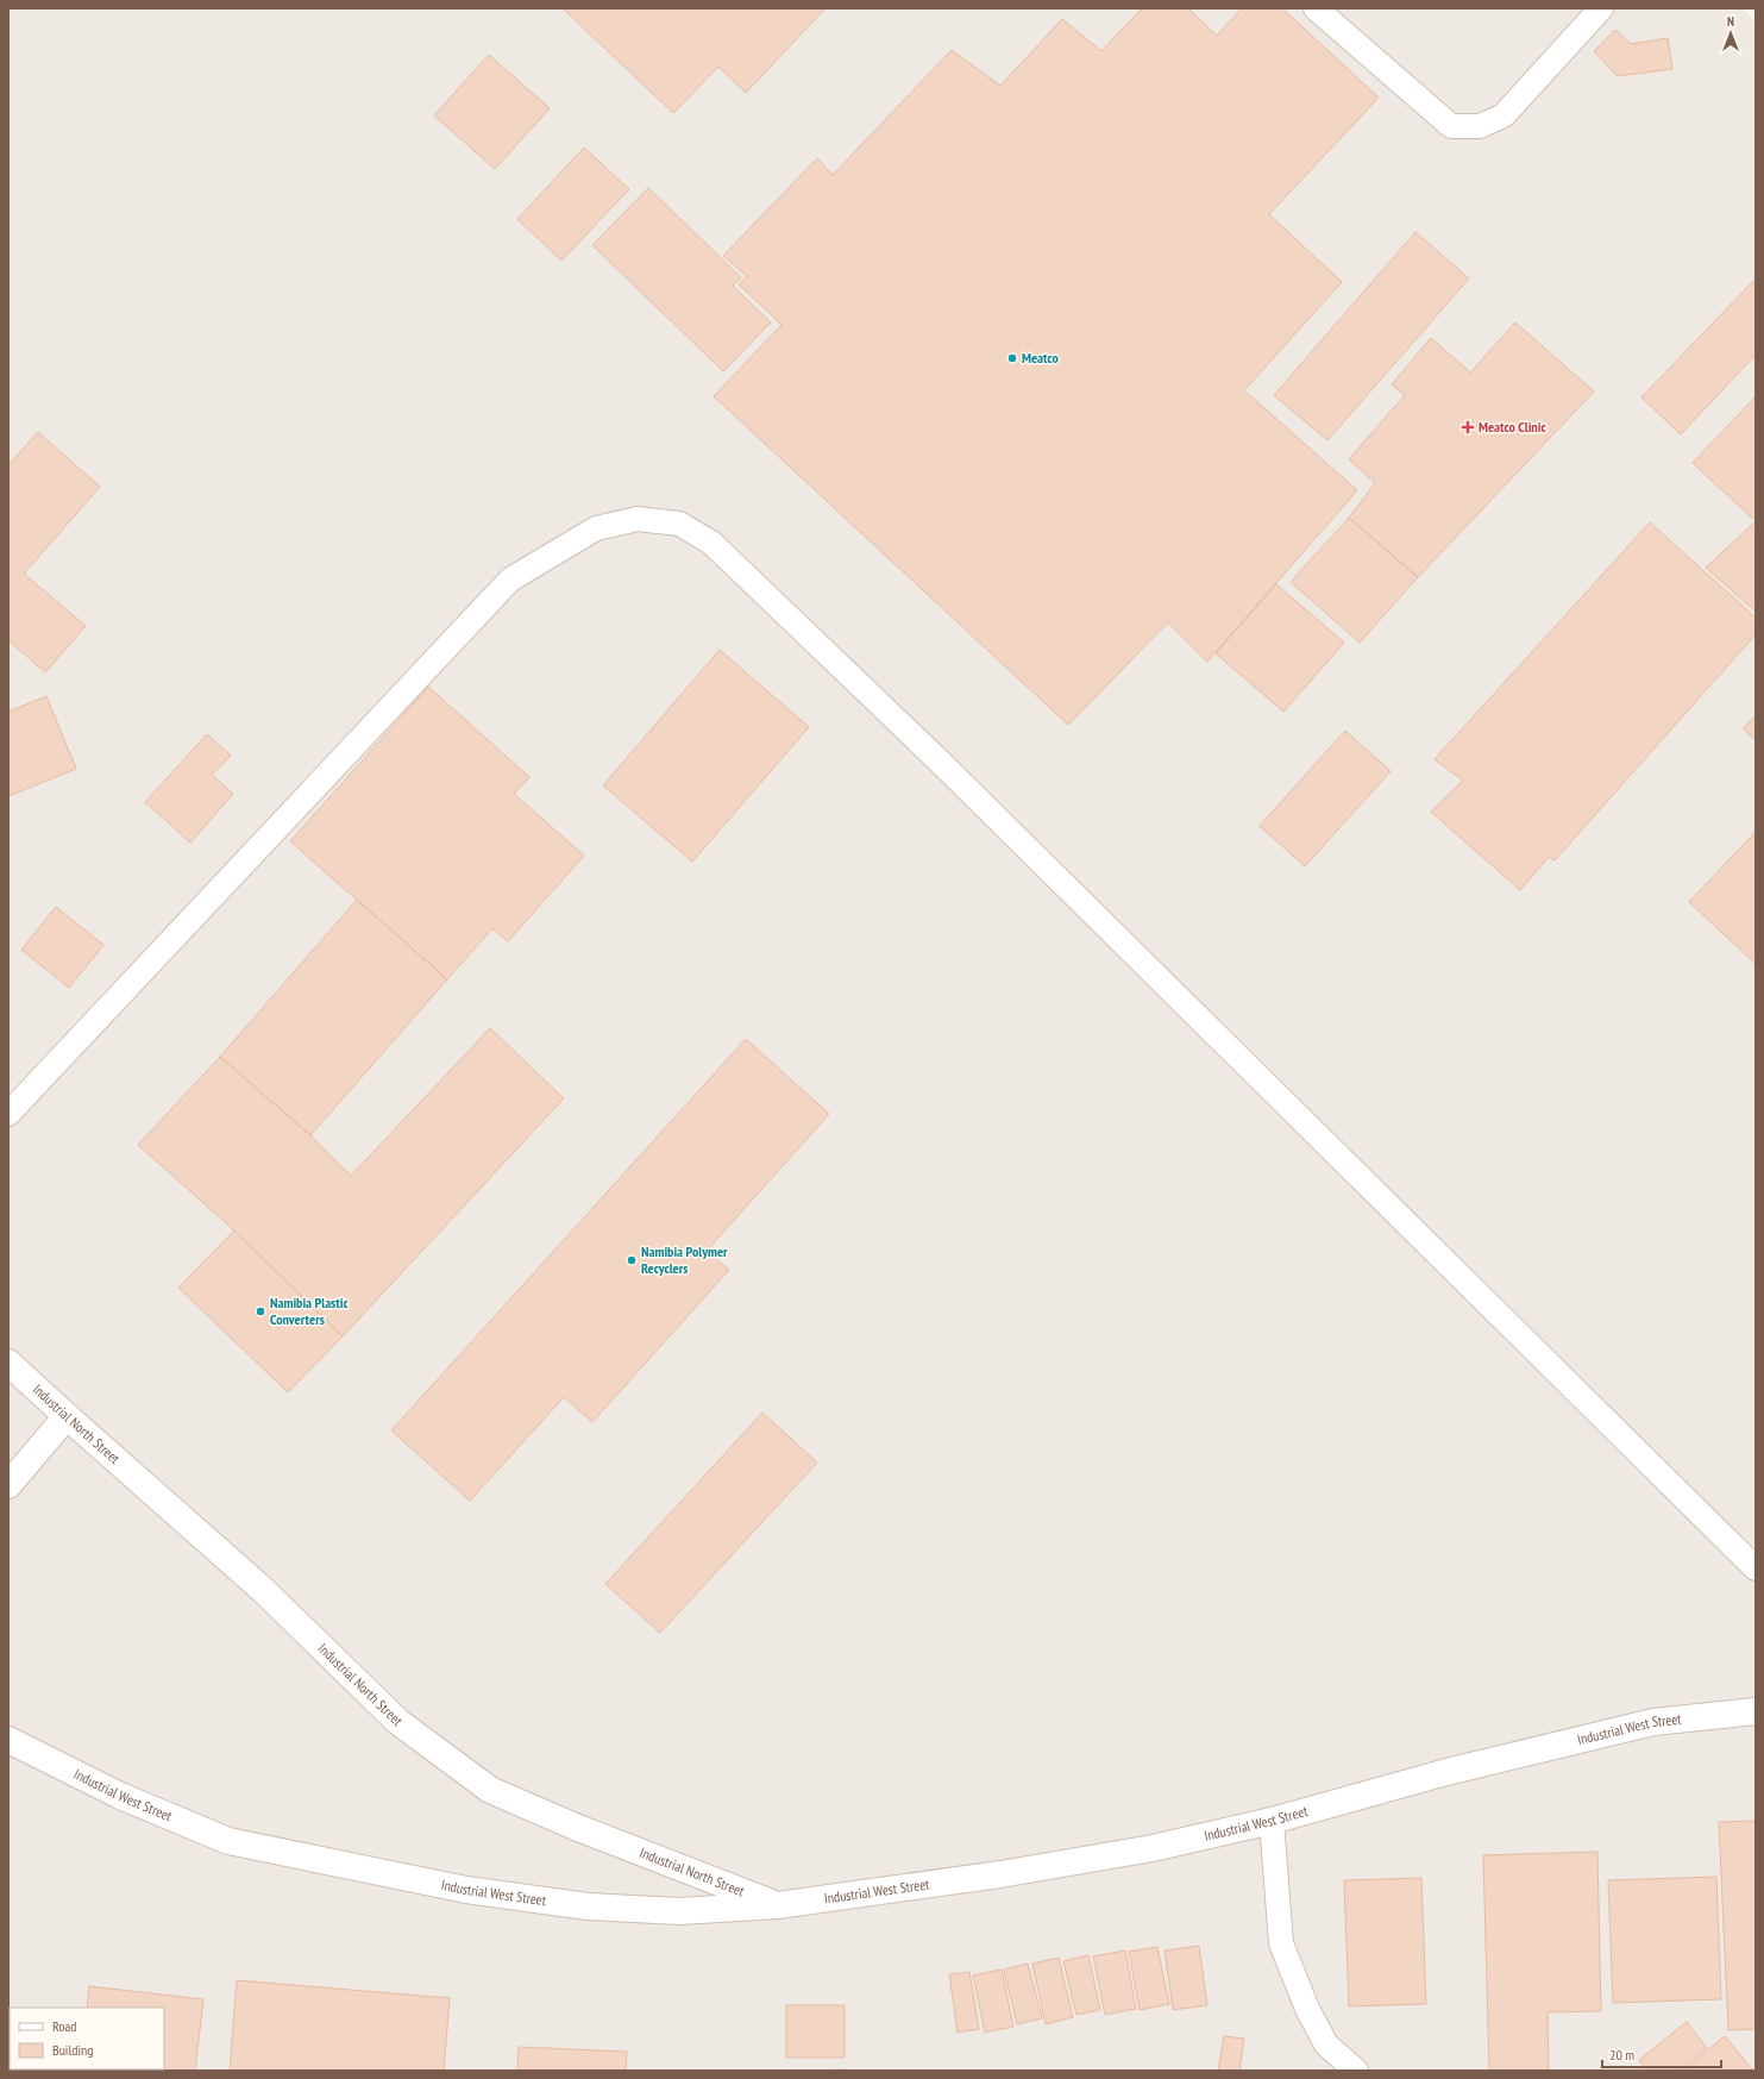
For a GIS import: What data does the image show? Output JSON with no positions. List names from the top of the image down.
{
  "streets": {
    "street": ["Industrial North Street", "Industrial West Street"]
  },
  "crossings": [
    ["Industrial North Street", "Industrial West Street"]
  ],
  "places": {
    "other": ["Meatco", "Namibia Polymer Recyclers", "Namibia Plastic Converters"],
    "health": ["Meatco Clinic"]
  },
  "legend": ["Road", "Building"],
  "scale_bar": "20 m",
  "north": "top"
}
